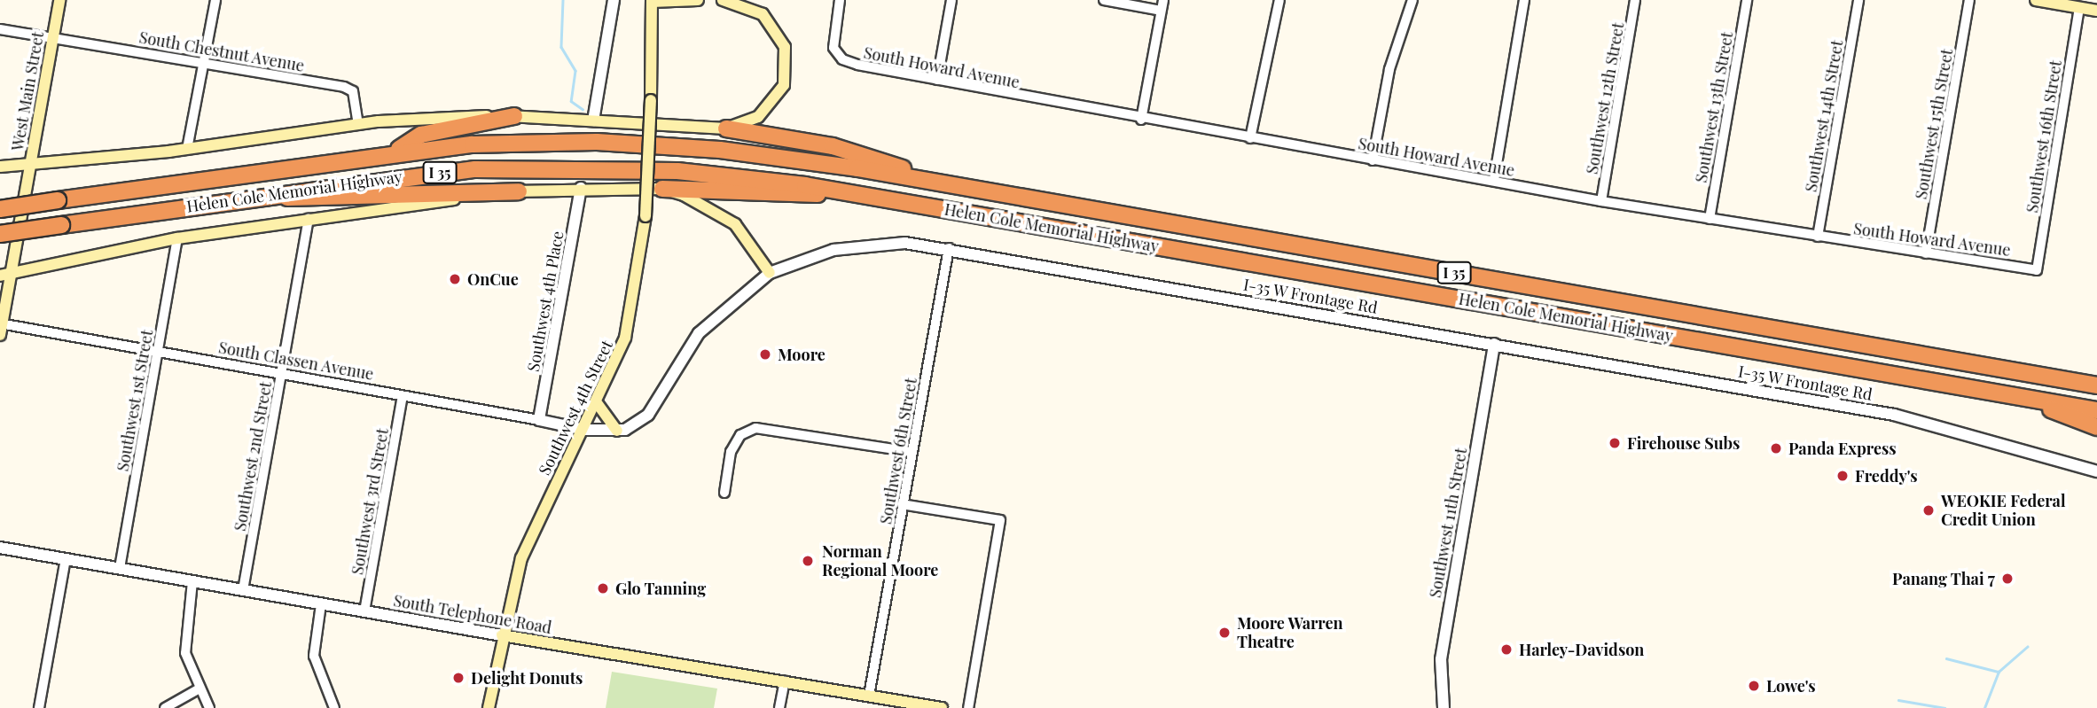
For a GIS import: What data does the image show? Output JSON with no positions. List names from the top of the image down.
{
  "streets": {
    "highway": ["I 35", "Helen Cole Memorial Highway"],
    "main road": ["West Main Street", "Southwest 4th Street", "South Telephone Road"],
    "street": [
      "South Chestnut Avenue",
      "South Howard Avenue",
      "Southwest 12th Street",
      "Southwest 13th Street",
      "Southwest 14th Street",
      "Southwest 15th Street",
      "Southwest 16th Street",
      "I-35 W Frontage Rd",
      "Southwest 4th Place",
      "South Classen Avenue",
      "Southwest 1st Street",
      "Southwest 6th Street",
      "Southwest 2nd Street",
      "Southwest 3rd Street",
      "Southwest 11th Street"
    ]
  },
  "crossings": [
    ["South Chestnut Avenue", "West Main Street"],
    ["South Howard Avenue", "Southwest 12th Street"],
    ["South Howard Avenue", "Southwest 13th Street"],
    ["South Howard Avenue", "Southwest 14th Street"],
    ["South Howard Avenue", "Southwest 15th Street"],
    ["South Howard Avenue", "Southwest 16th Street"],
    ["West Main Street", "South Classen Avenue"],
    ["I-35 W Frontage Rd", "South Classen Avenue"],
    ["I-35 W Frontage Rd", "Southwest 4th Street"],
    ["I-35 W Frontage Rd", "Southwest 6th Street"],
    ["I-35 W Frontage Rd", "Southwest 11th Street"],
    ["Southwest 4th Place", "South Classen Avenue"],
    ["South Classen Avenue", "Southwest 1st Street"],
    ["South Classen Avenue", "Southwest 4th Street"],
    ["South Classen Avenue", "Southwest 2nd Street"],
    ["South Classen Avenue", "Southwest 3rd Street"],
    ["Southwest 1st Street", "South Telephone Road"],
    ["Southwest 4th Street", "South Telephone Road"],
    ["Southwest 6th Street", "South Telephone Road"],
    ["Southwest 2nd Street", "South Telephone Road"],
    ["Southwest 3rd Street", "South Telephone Road"]
  ],
  "places": [
    "OnCue",
    "Moore",
    "Firehouse Subs",
    "Panda Express",
    "Freddy's",
    "WEOKIE Federal Credit Union",
    "Norman Regional Moore",
    "Panang Thai 7",
    "Glo Tanning",
    "Moore Warren Theatre",
    "Harley-Davidson",
    "Delight Donuts",
    "Lowe's"
  ]
}
